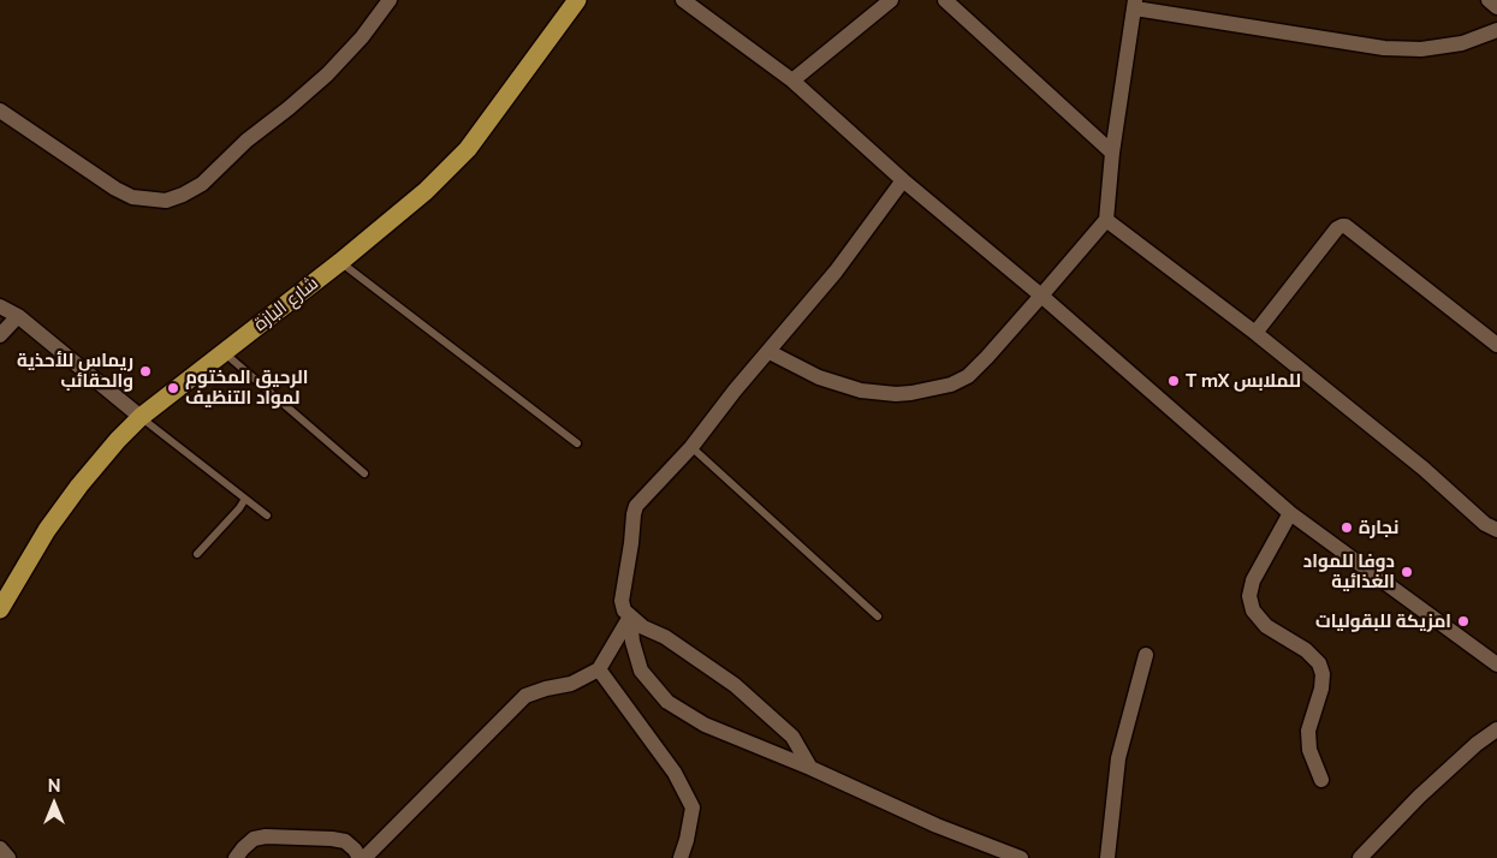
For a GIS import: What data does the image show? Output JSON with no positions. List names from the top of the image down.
{
  "streets": {
    "main road": ["شارع البازة"]
  },
  "places": [
    "ريماس للأحذية والحقائب",
    "T mX للملابس",
    "الرحيق المختوم لمواد التنظيف",
    "نجارة",
    "دوفا للمواد الغذائية",
    "امزيكة للبقوليات"
  ],
  "north": "top"
}
